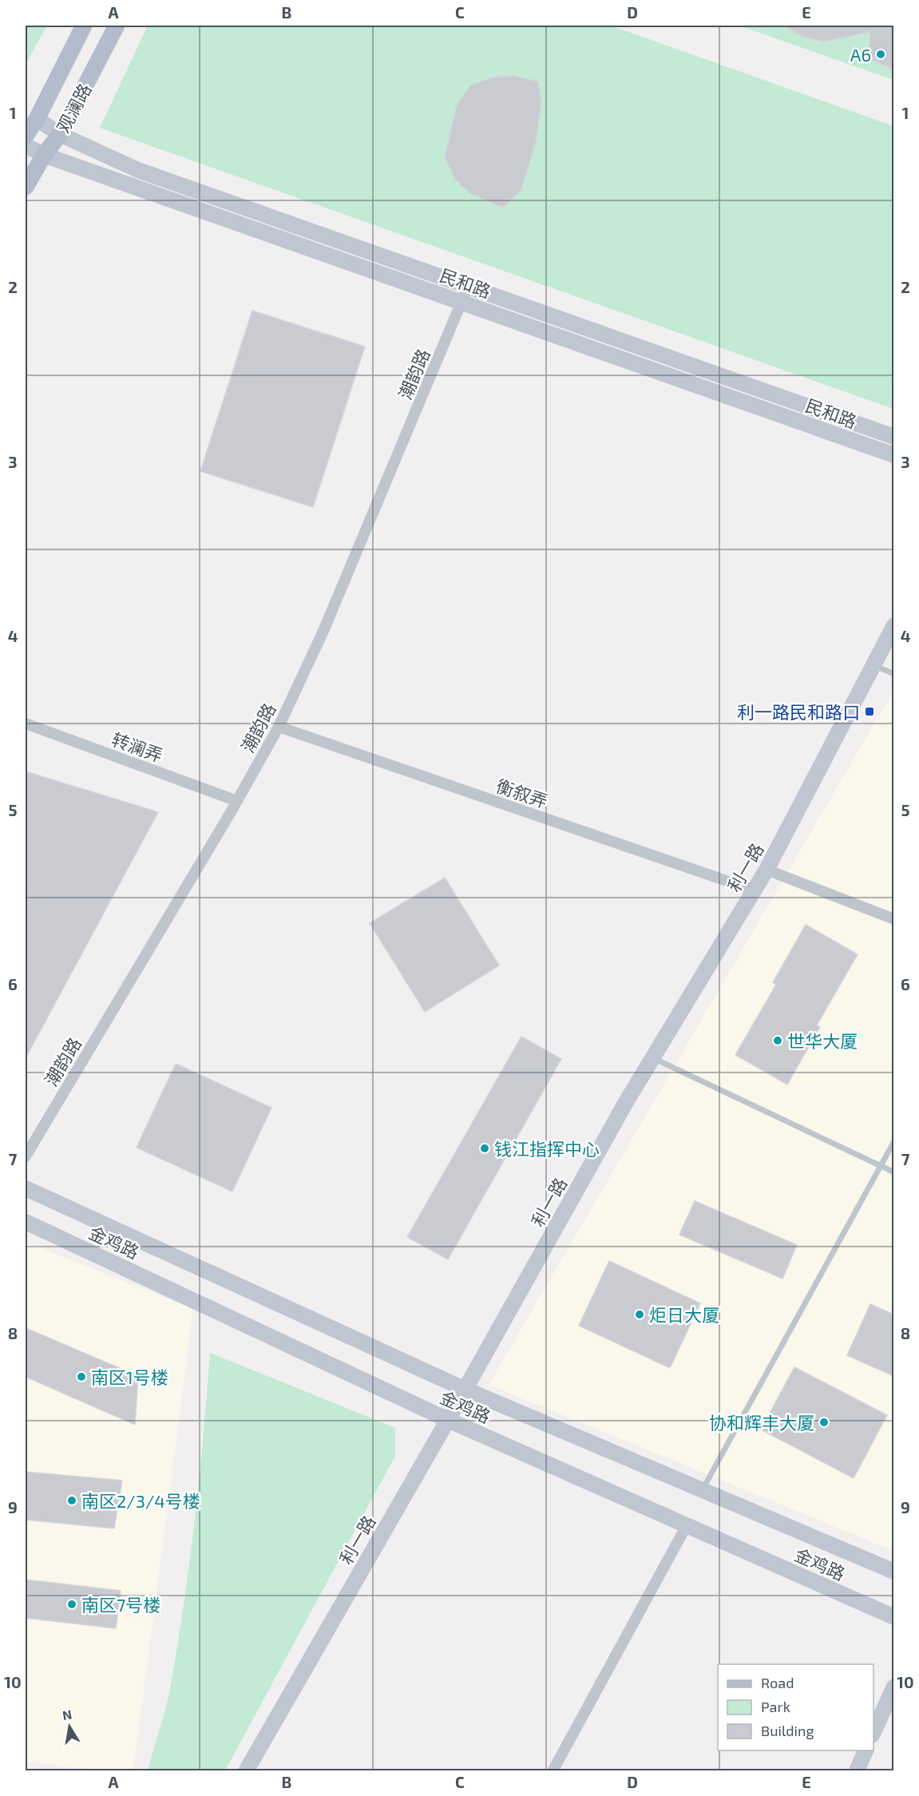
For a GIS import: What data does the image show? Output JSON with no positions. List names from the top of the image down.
{
  "streets": {
    "main road": [
      "观澜路",
      "民和路",
      "利一路",
      "金鸡路"
    ],
    "street": ["潮韵路", "转澜弄", "衡叙弄"]
  },
  "crossings": [
    ["观澜路", "民和路"],
    ["民和路", "潮韵路"],
    ["潮韵路", "转澜弄"],
    ["潮韵路", "衡叙弄"],
    ["衡叙弄", "利一路"],
    ["利一路", "金鸡路"]
  ],
  "places": {
    "other": [
      "A6",
      "世华大厦",
      "钱江指挥中心",
      "炬日大厦",
      "南区1号楼",
      "协和辉丰大厦",
      "南区2/3/4号楼",
      "南区7号楼"
    ],
    "transit": ["利一路民和路口"]
  },
  "legend": ["Road", "Park", "Building"],
  "north": "top",
  "grid": {
    "columns": [
      "A",
      "B",
      "C",
      "D",
      "E"
    ],
    "rows": [
      "1",
      "2",
      "3",
      "4",
      "5",
      "6",
      "7",
      "8",
      "9",
      "10"
    ]
  }
}
